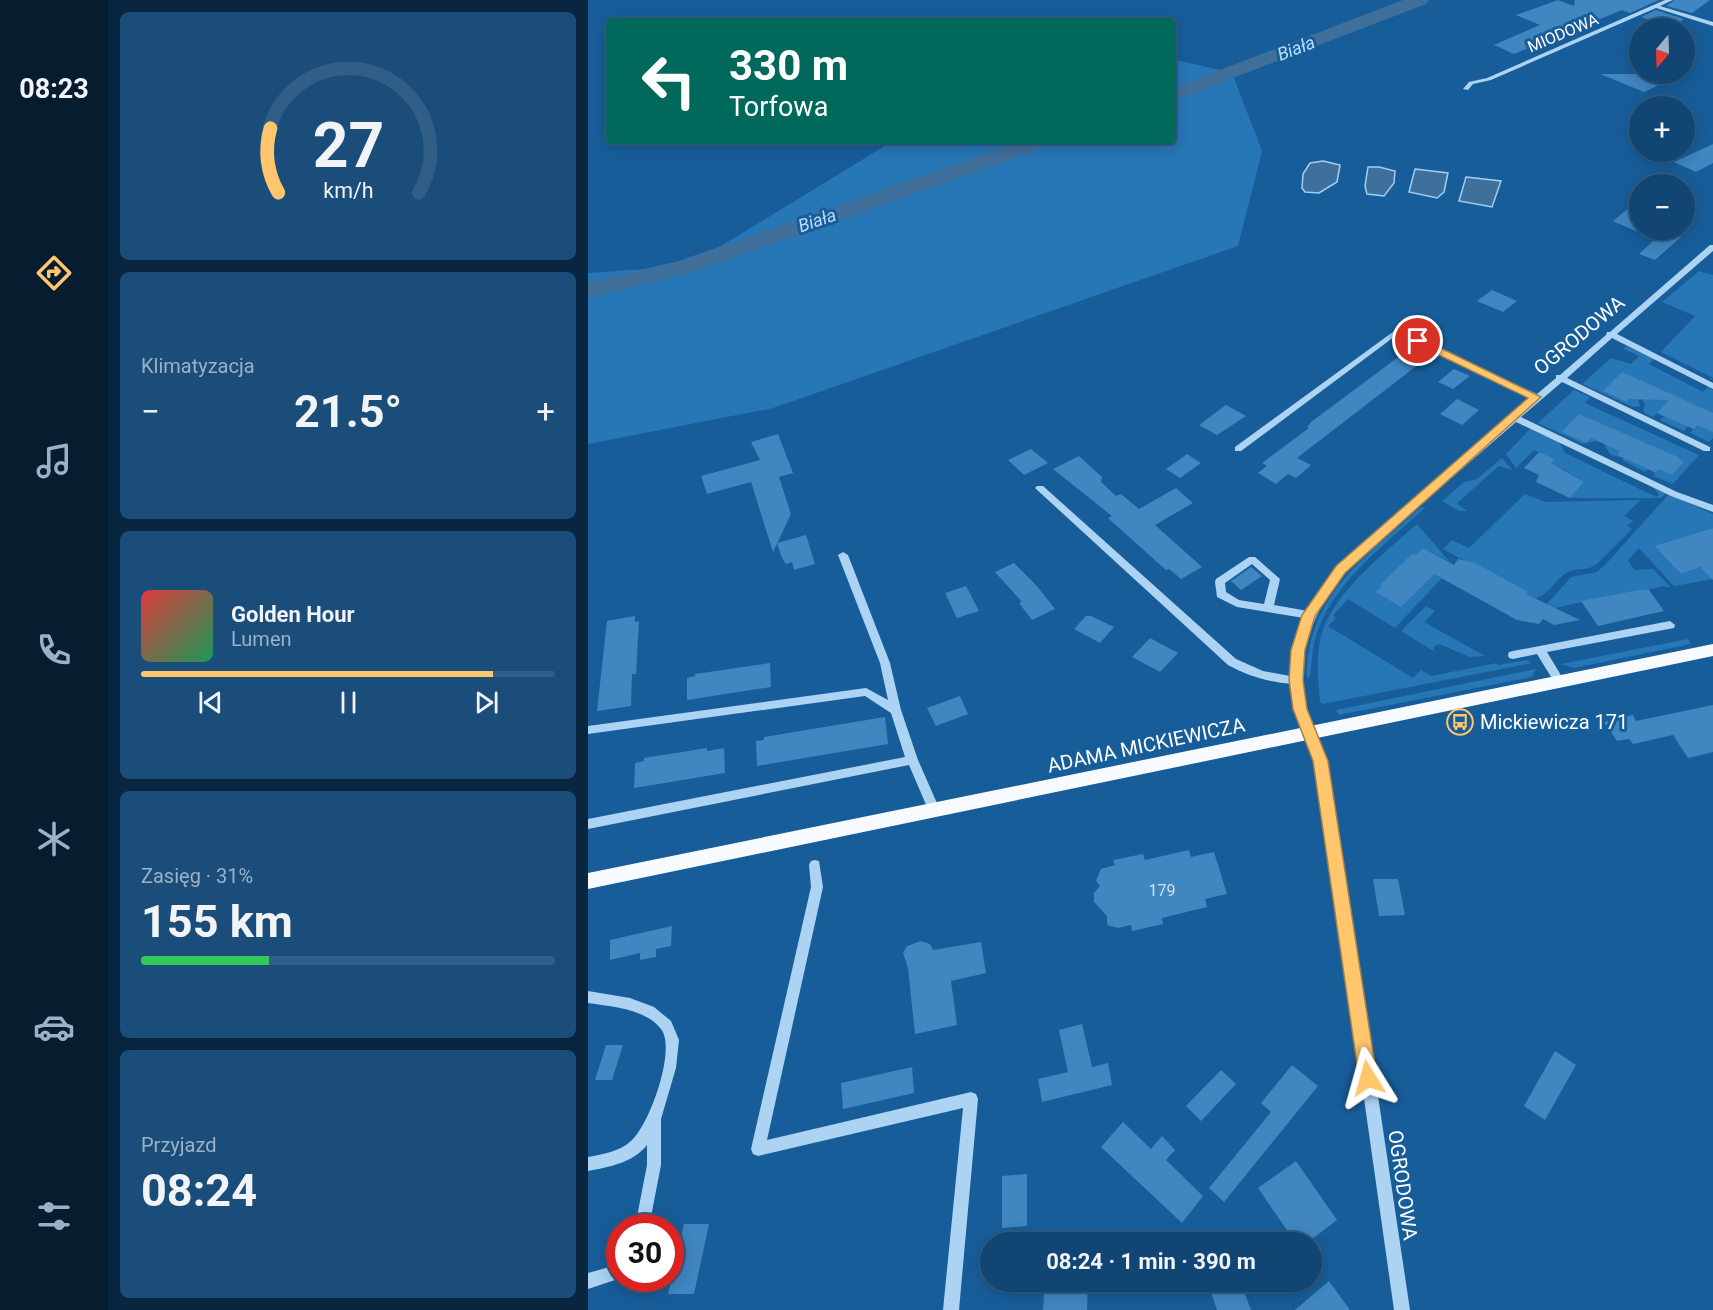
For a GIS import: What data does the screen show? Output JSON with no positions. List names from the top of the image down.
{
  "streets": {
    "main road": ["ADAMA MICKIEWICZA"],
    "street": ["MIODOWA", "OGRODOWA"]
  },
  "crossings": [
    ["OGRODOWA", "ADAMA MICKIEWICZA"]
  ],
  "water": ["Biała"],
  "places": {
    "bus stop": ["Mickiewicza 171"]
  },
  "house_numbers": ["179"],
  "north": "bottom",
  "page": {
    "tabs": "08:23",
    "map_buttons": ["+", "−"],
    "turn": ["330 m", "Torfowa"],
    "tile": [
      "Klimatyzacja",
      ["Zasięg · 31%", "155 km"],
      ["Przyjazd", "08:24"]
    ],
    "heat": ["−", "21.5°", "+"],
    "song": ["Golden Hour", "Lumen"],
    "limit": "30",
    "trip": "08:24 · 1 min · 390 m",
    "gauge": ["27", "km/h"]
  }
}
